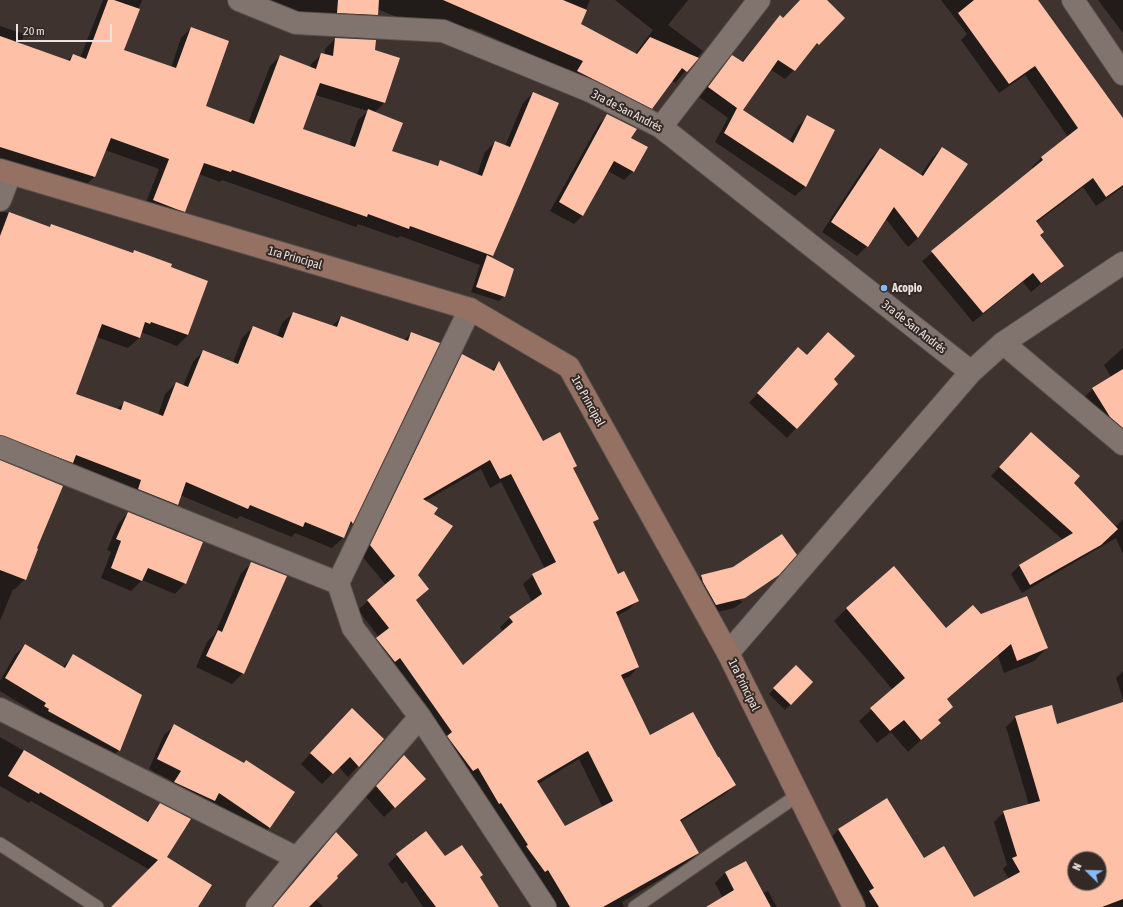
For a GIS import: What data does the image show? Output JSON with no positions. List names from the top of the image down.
{
  "streets": {
    "street": ["3ra de San Andrés", "1ra Principal"]
  },
  "places": ["Acopio"],
  "scale_bar": "20 m",
  "north": "top left"
}
